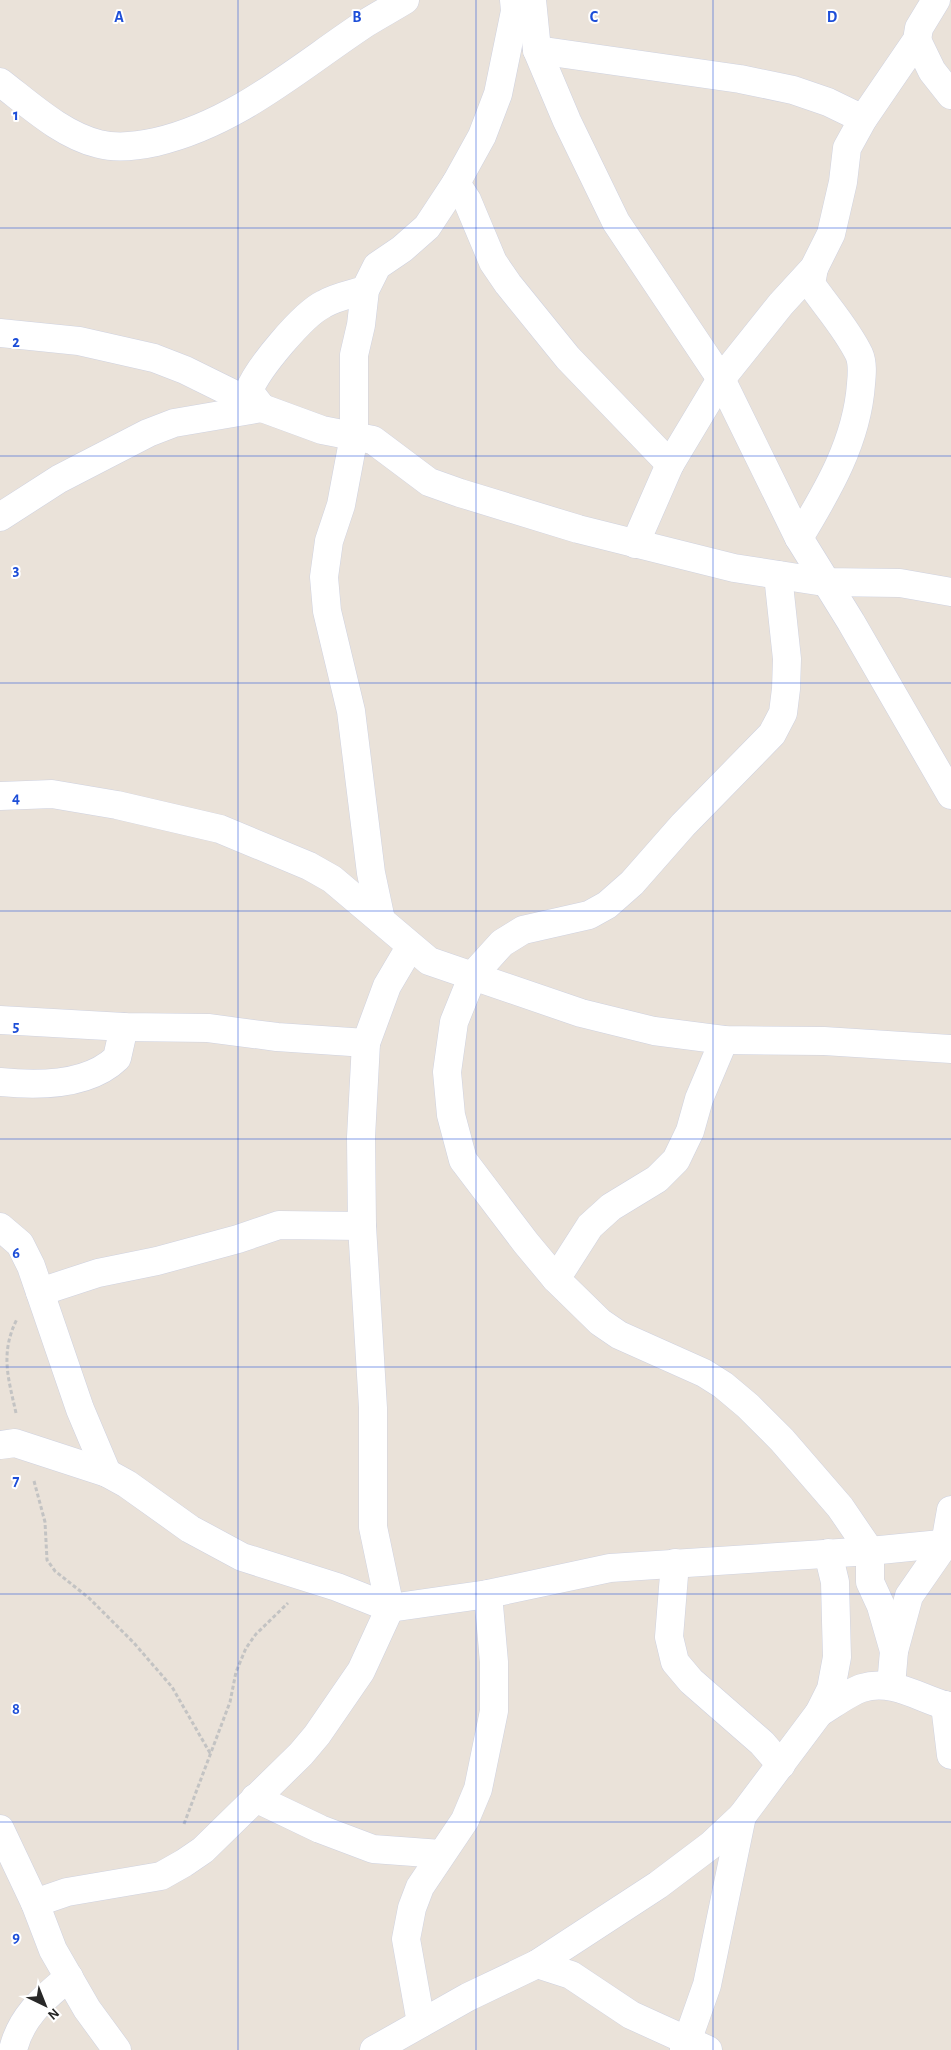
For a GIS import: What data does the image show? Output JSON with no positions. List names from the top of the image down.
{
  "north": "bottom right",
  "grid": {
    "columns": [
      "A",
      "B",
      "C",
      "D"
    ],
    "rows": [
      "1",
      "2",
      "3",
      "4",
      "5",
      "6",
      "7",
      "8",
      "9"
    ]
  }
}
